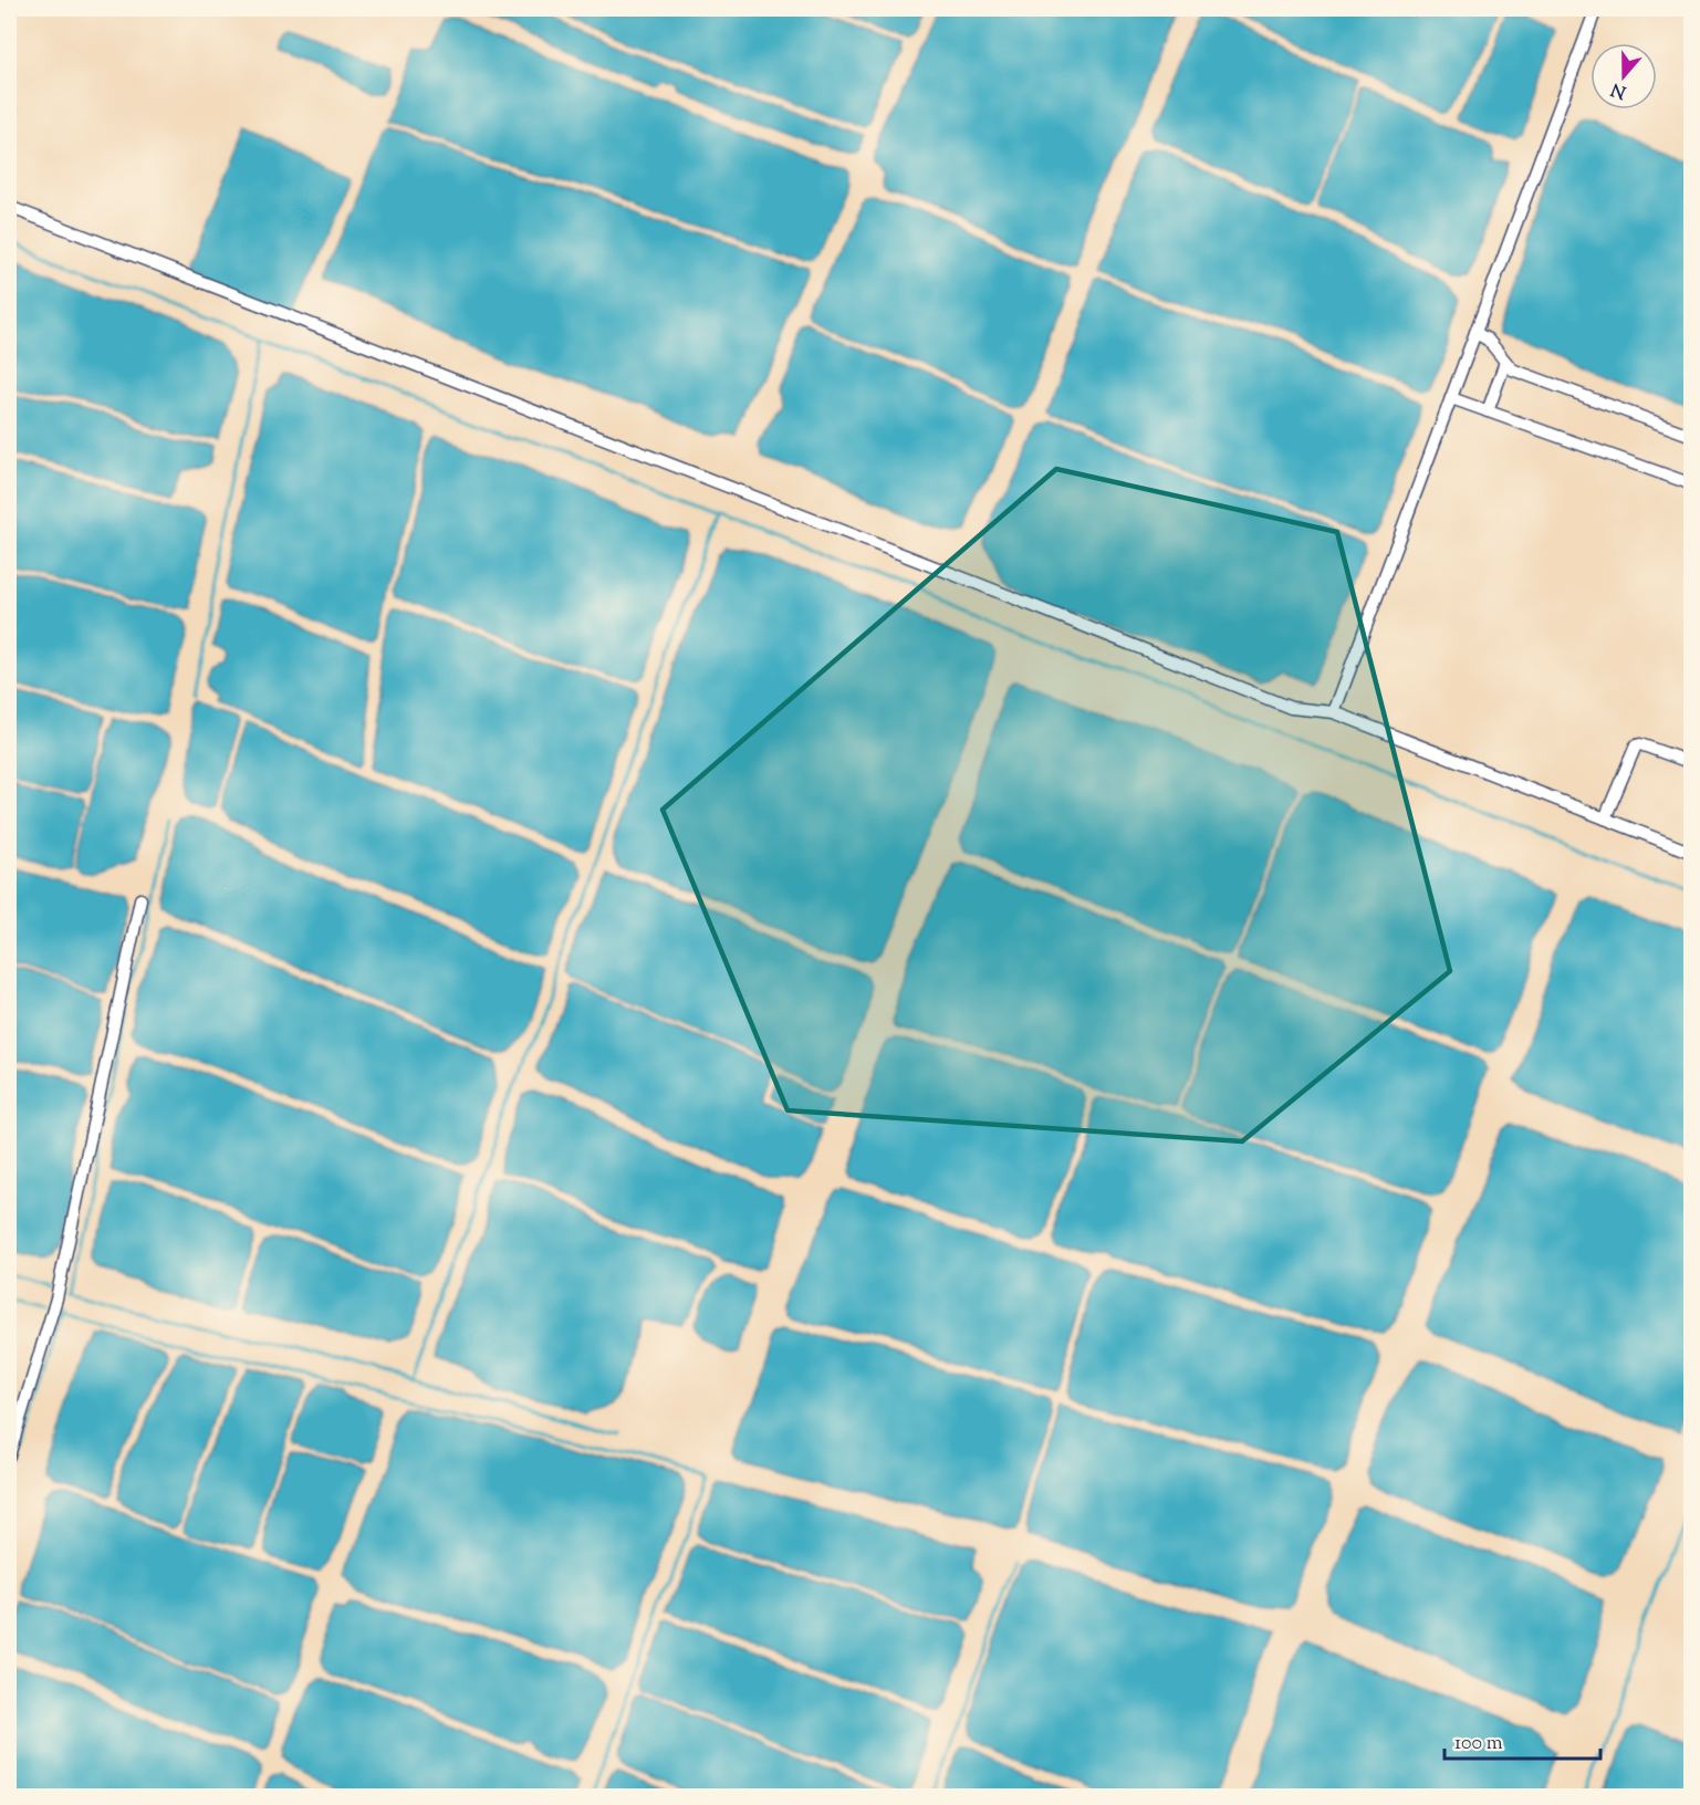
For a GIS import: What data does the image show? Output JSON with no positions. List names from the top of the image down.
{
  "scale_bar": "100 m",
  "north": "bottom"
}
